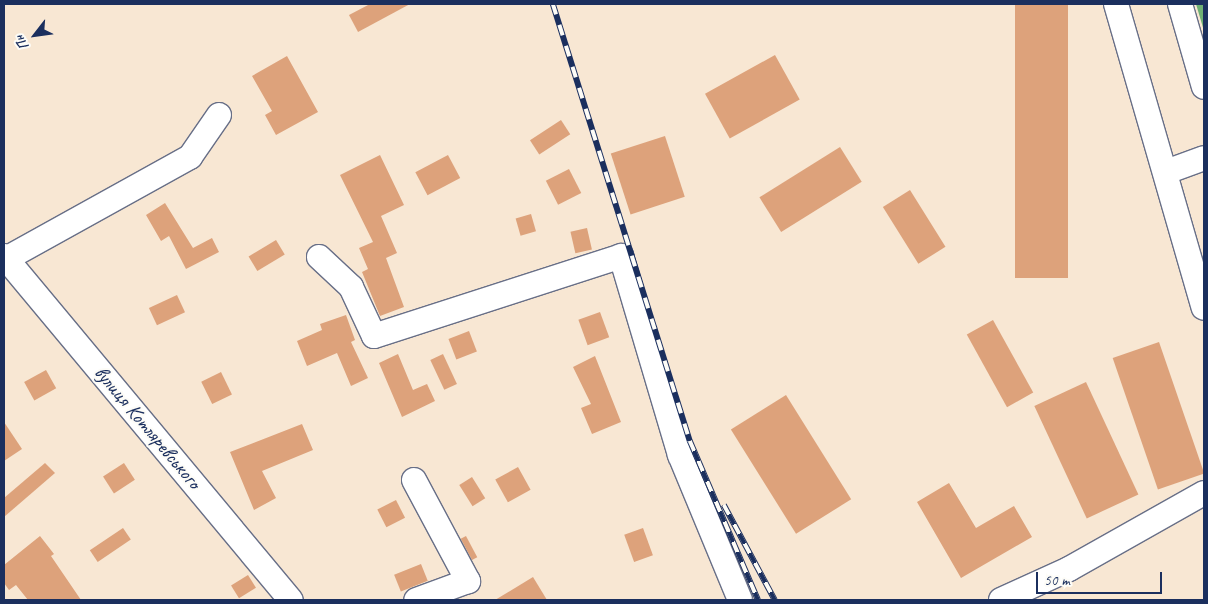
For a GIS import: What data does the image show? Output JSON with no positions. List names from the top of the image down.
{
  "streets": {
    "street": ["вулиця Котляревського"]
  },
  "scale_bar": "50 m",
  "north": "bottom left"
}
